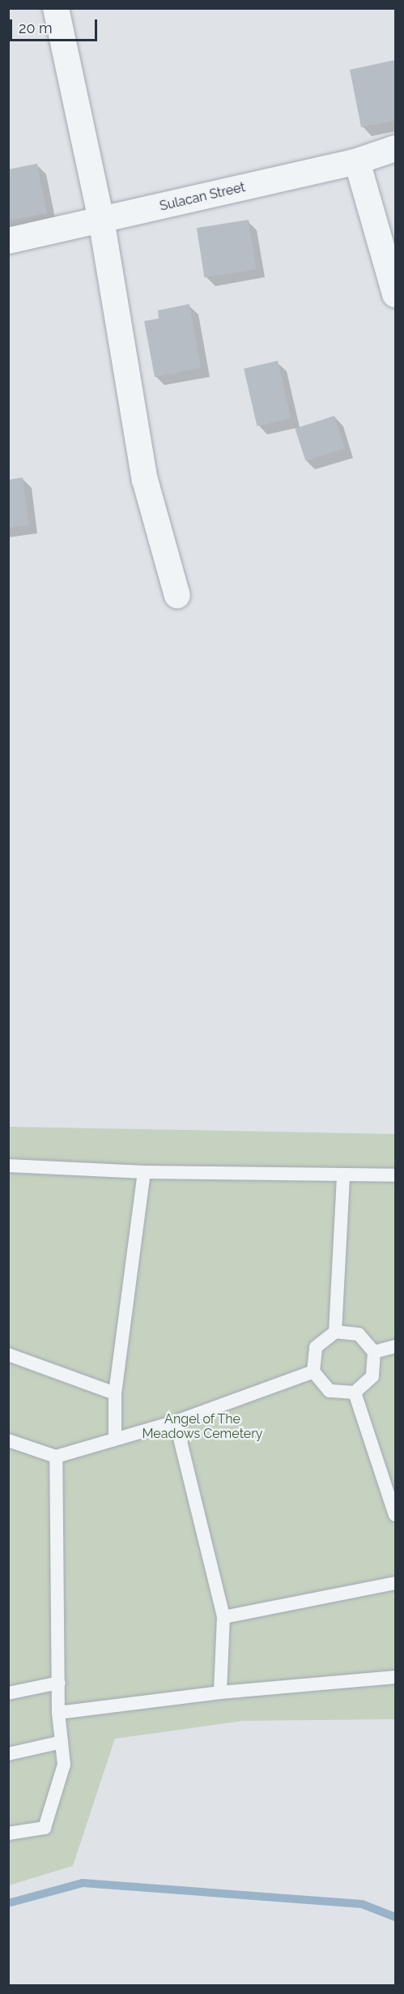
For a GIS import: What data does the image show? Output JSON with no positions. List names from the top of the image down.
{
  "streets": {
    "street": ["Sulacan Street"]
  },
  "parks": ["Angel of The Meadows Cemetery"],
  "scale_bar": "20 m"
}
